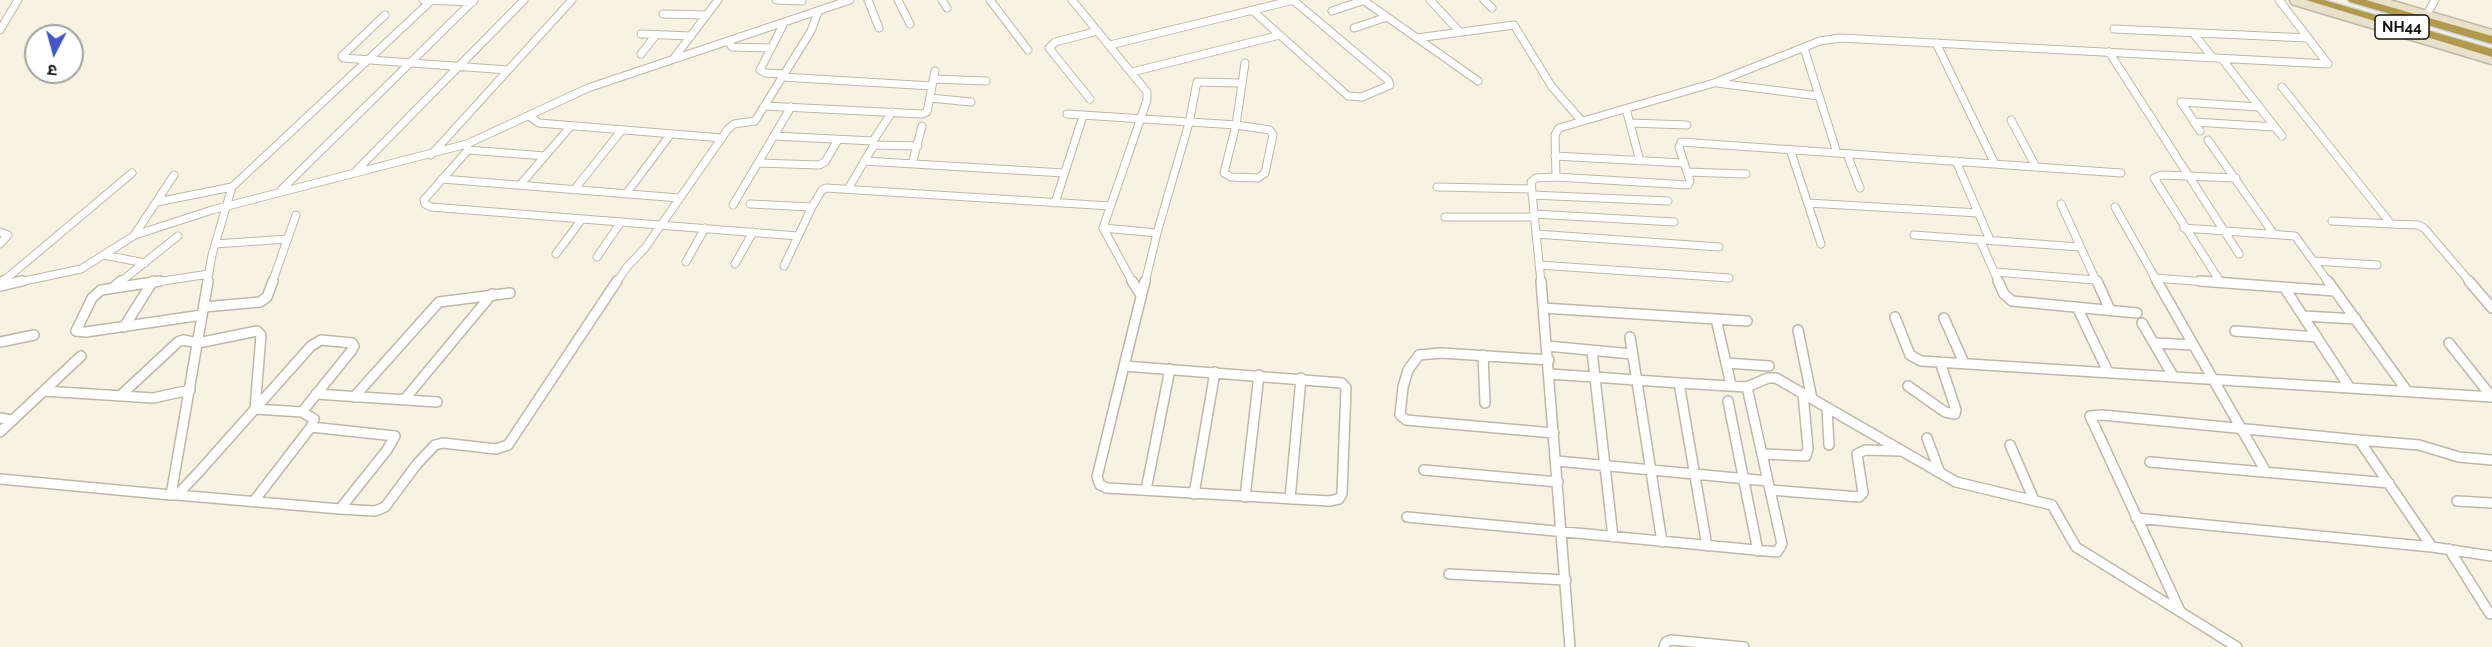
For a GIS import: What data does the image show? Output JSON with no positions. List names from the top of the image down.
{
  "streets": {
    "highway": ["NH44"]
  },
  "north": "bottom"
}
